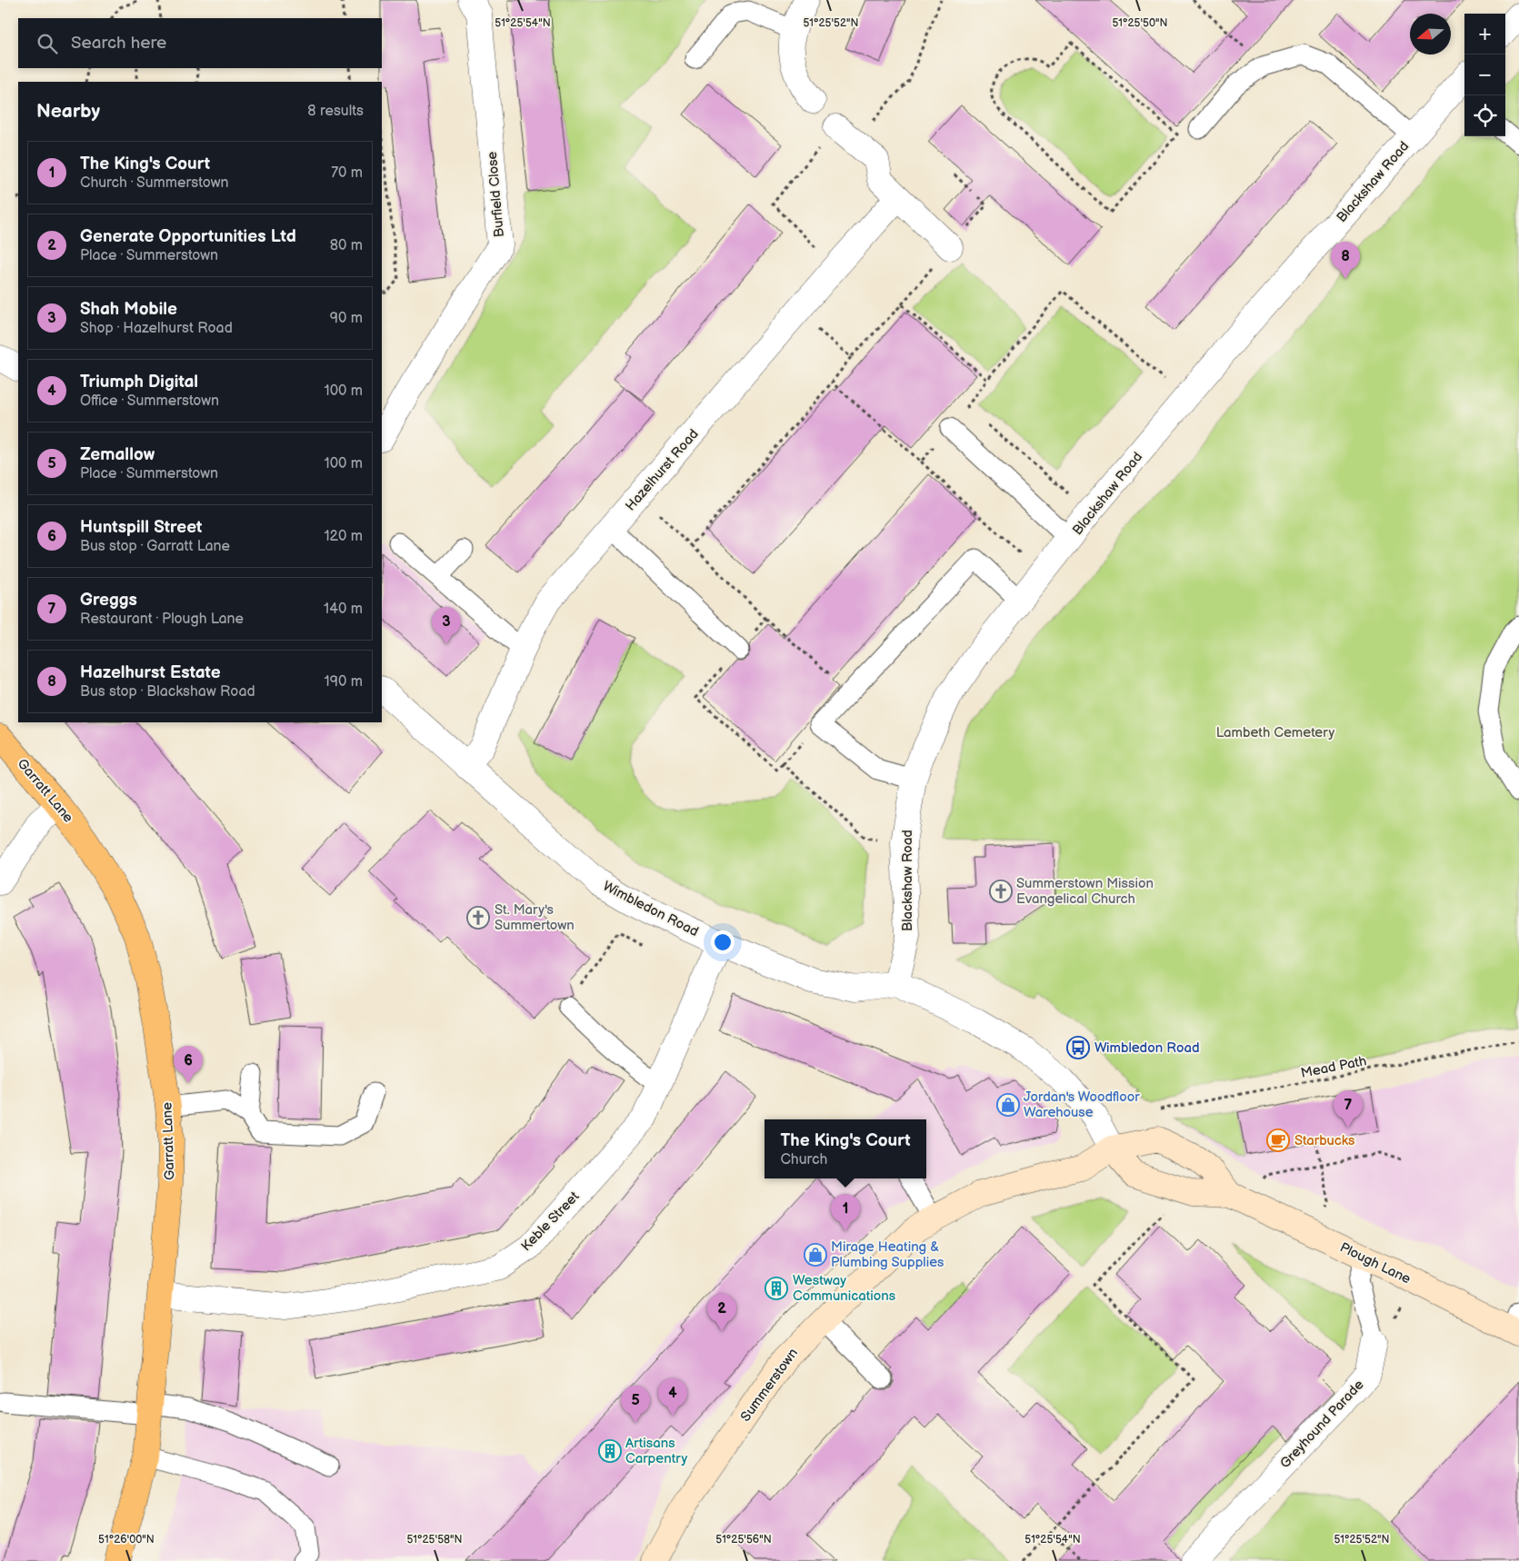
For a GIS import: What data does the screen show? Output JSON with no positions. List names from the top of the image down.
{
  "streets": {
    "main road": ["Garratt Lane", "Plough Lane", "Summerstown"],
    "street": [
      "Blackshaw Road",
      "Burfield Close",
      "Hazelhurst Road",
      "Wimbledon Road",
      "Keble Street",
      "Greyhound Parade"
    ],
    "path": ["Mead Path"]
  },
  "crossings": [
    ["Blackshaw Road", "Wimbledon Road"],
    ["Hazelhurst Road", "Wimbledon Road"],
    ["Garratt Lane", "Keble Street"],
    ["Wimbledon Road", "Keble Street"],
    ["Plough Lane", "Summerstown"],
    ["Plough Lane", "Greyhound Parade"]
  ],
  "parks": ["Lambeth Cemetery"],
  "places": {
    "church": ["Summerstown Mission Evangelical Church", "St. Mary's Summertown"],
    "bus stop": ["Wimbledon Road"],
    "shop": ["Jordan's Woodfloor Warehouse", "Mirage Heating & Plumbing Supplies"],
    "cafe": ["Starbucks"],
    "building": ["Westway Communications", "Artisans Carpentry"]
  },
  "north": "left",
  "page": {
    "map_buttons": ["+", "−"],
    "search": "Search here",
    "heading": ["Nearby", "8 results"],
    "list": [
      {
        "mark": "1",
        "name": "The King's Court",
        "note": "Church · Summerstown",
        "value": "70 m"
      },
      {
        "mark": "2",
        "name": "Generate Opportunities Ltd",
        "note": "Place · Summerstown",
        "value": "80 m"
      },
      {
        "mark": "3",
        "name": "Shah Mobile",
        "note": "Shop · Hazelhurst Road",
        "value": "90 m"
      },
      {
        "mark": "4",
        "name": "Triumph Digital",
        "note": "Office · Summerstown",
        "value": "100 m"
      },
      {
        "mark": "5",
        "name": "Zemallow",
        "note": "Place · Summerstown",
        "value": "100 m"
      },
      {
        "mark": "6",
        "name": "Huntspill Street",
        "note": "Bus stop · Garratt Lane",
        "value": "120 m"
      },
      {
        "mark": "7",
        "name": "Greggs",
        "note": "Restaurant · Plough Lane",
        "value": "140 m"
      },
      {
        "mark": "8",
        "name": "Hazelhurst Estate",
        "note": "Bus stop · Blackshaw Road",
        "value": "190 m"
      }
    ],
    "pins": [
      "8",
      "3",
      "6",
      "7",
      "1",
      "2",
      "4",
      "5"
    ],
    "popup": ["The King's Court", "Church"]
  },
  "coordinates": [
    "51°25'54\"N",
    "51°25'52\"N",
    "51°25'50\"N",
    "51°26'00\"N",
    "51°25'58\"N",
    "51°25'56\"N"
  ]
}
